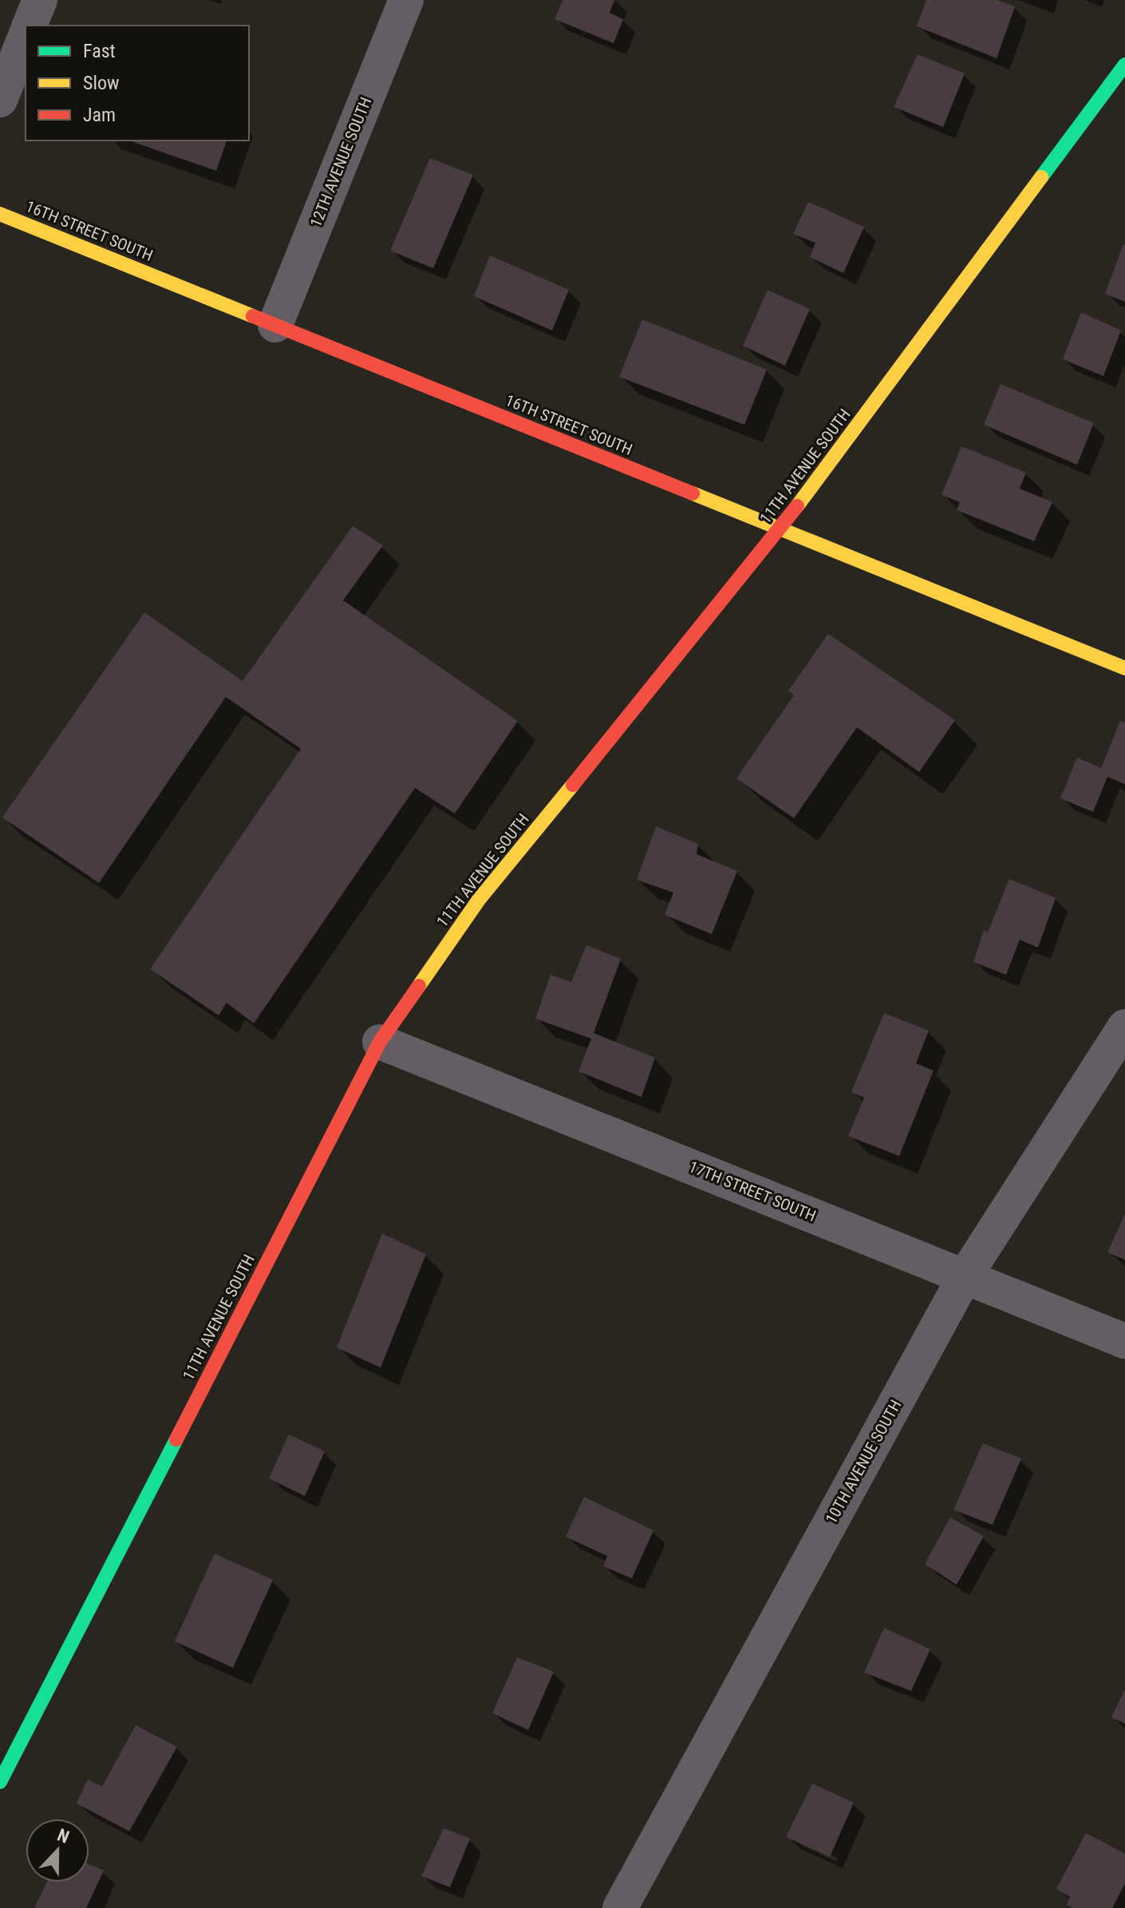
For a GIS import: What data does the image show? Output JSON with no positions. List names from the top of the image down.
{
  "streets": {
    "street": [
      "12TH AVENUE SOUTH",
      "16TH STREET SOUTH",
      "11TH AVENUE SOUTH",
      "17TH STREET SOUTH",
      "10TH AVENUE SOUTH"
    ]
  },
  "crossings": [
    ["12TH AVENUE SOUTH", "16TH STREET SOUTH"],
    ["16TH STREET SOUTH", "11TH AVENUE SOUTH"],
    ["11TH AVENUE SOUTH", "17TH STREET SOUTH"],
    ["17TH STREET SOUTH", "10TH AVENUE SOUTH"]
  ],
  "legend": ["Fast", "Slow", "Jam"],
  "north": "top"
}
